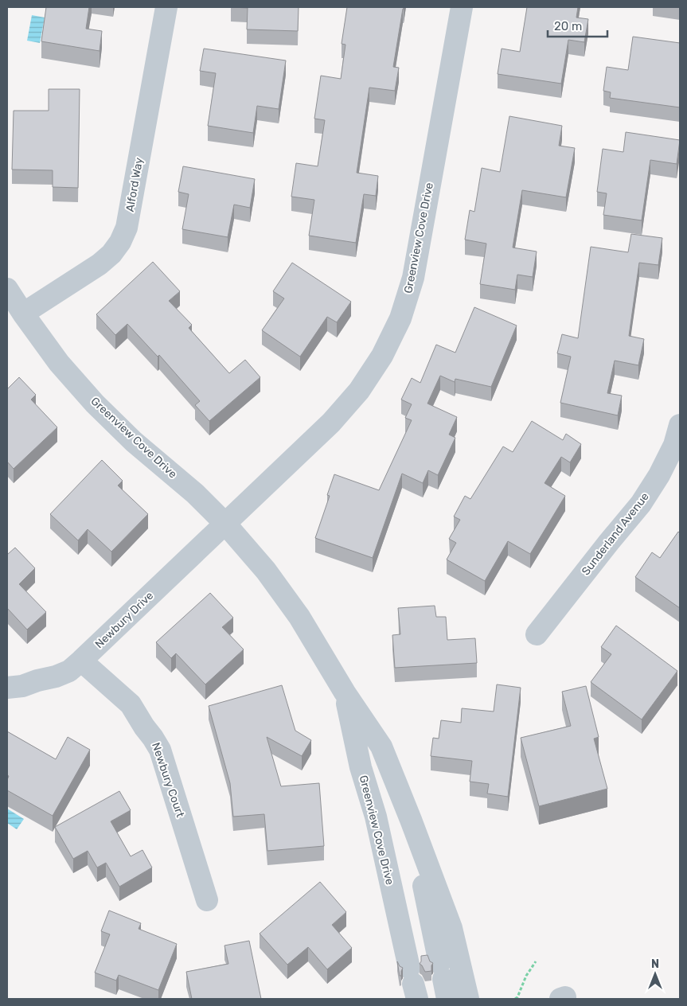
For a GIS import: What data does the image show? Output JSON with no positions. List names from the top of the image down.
{
  "streets": {
    "street": [
      "Alford Way",
      "Greenview Cove Drive",
      "Sunderland Avenue",
      "Newbury Drive",
      "Newbury Court"
    ]
  },
  "crossings": [
    ["Alford Way", "Greenview Cove Drive"],
    ["Greenview Cove Drive", "Newbury Drive"],
    ["Newbury Drive", "Newbury Court"]
  ],
  "scale_bar": "20 m",
  "north": "top"
}
